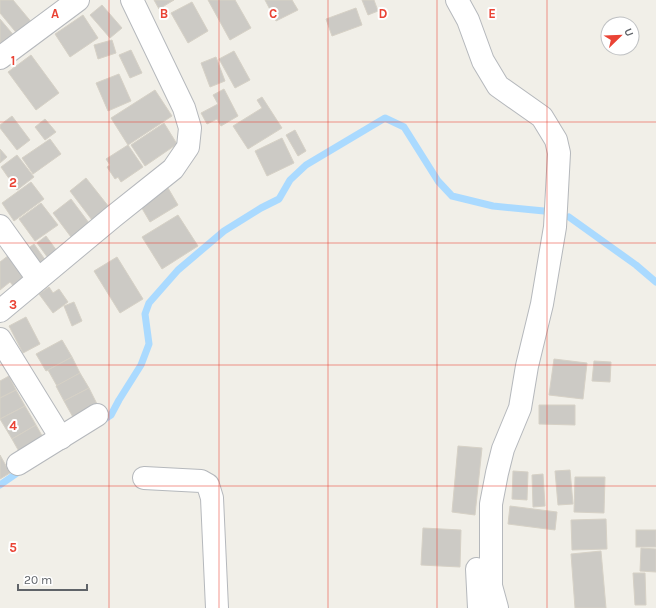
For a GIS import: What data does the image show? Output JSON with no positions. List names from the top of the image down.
{
  "scale_bar": "20 m",
  "north": "top right",
  "grid": {
    "columns": [
      "A",
      "B",
      "C",
      "D",
      "E"
    ],
    "rows": [
      "1",
      "2",
      "3",
      "4",
      "5"
    ]
  }
}
